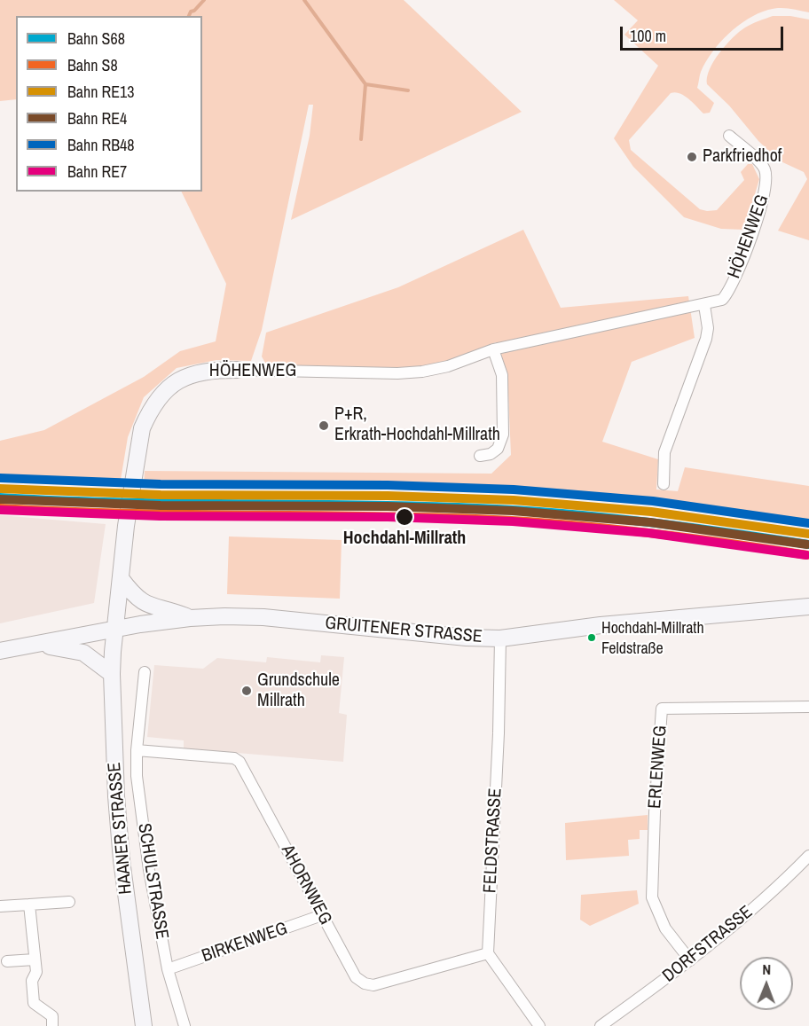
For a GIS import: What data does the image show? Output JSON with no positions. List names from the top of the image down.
{
  "streets": {
    "main road": ["HÖHENWEG", "GRUITENER STRASSE", "HAANER STRASSE"],
    "street": [
      "ERLENWEG",
      "FELDSTRASSE",
      "SCHULSTRASSE",
      "AHORNWEG",
      "BIRKENWEG",
      "DORFSTRASSE"
    ]
  },
  "crossings": [
    ["HÖHENWEG", "GRUITENER STRASSE"],
    ["HÖHENWEG", "HAANER STRASSE"],
    ["GRUITENER STRASSE", "HAANER STRASSE"],
    ["GRUITENER STRASSE", "FELDSTRASSE"],
    ["ERLENWEG", "DORFSTRASSE"],
    ["FELDSTRASSE", "AHORNWEG"],
    ["SCHULSTRASSE", "AHORNWEG"],
    ["SCHULSTRASSE", "BIRKENWEG"],
    ["AHORNWEG", "BIRKENWEG"]
  ],
  "places": [
    "Parkfriedhof",
    "P+R, Erkrath-Hochdahl-Millrath",
    "Hochdahl-Millrath",
    "Hochdahl-Millrath Feldstraße",
    "Grundschule Millrath"
  ],
  "lines": [
    "rail line RB48",
    "rail line RE13",
    "rail line S68",
    "rail line RE4",
    "rail line S8",
    "rail line RE7"
  ],
  "legend": [
    "Bahn S68",
    "Bahn S8",
    "Bahn RE13",
    "Bahn RE4",
    "Bahn RB48",
    "Bahn RE7"
  ],
  "scale_bar": "100 m",
  "north": "top"
}
